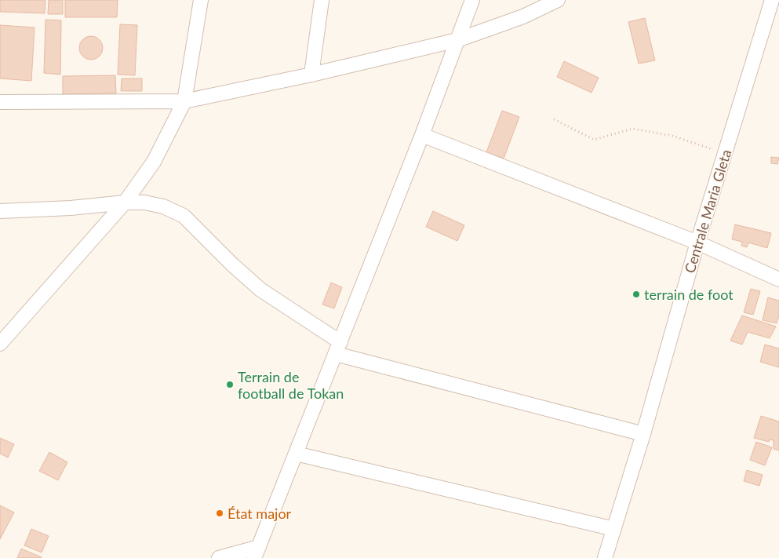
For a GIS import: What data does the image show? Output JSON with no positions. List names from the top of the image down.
{
  "streets": {
    "street": ["Centrale Maria Gleta"]
  },
  "places": ["terrain de foot", "Terrain de football de Tokan", "État major"]
}
